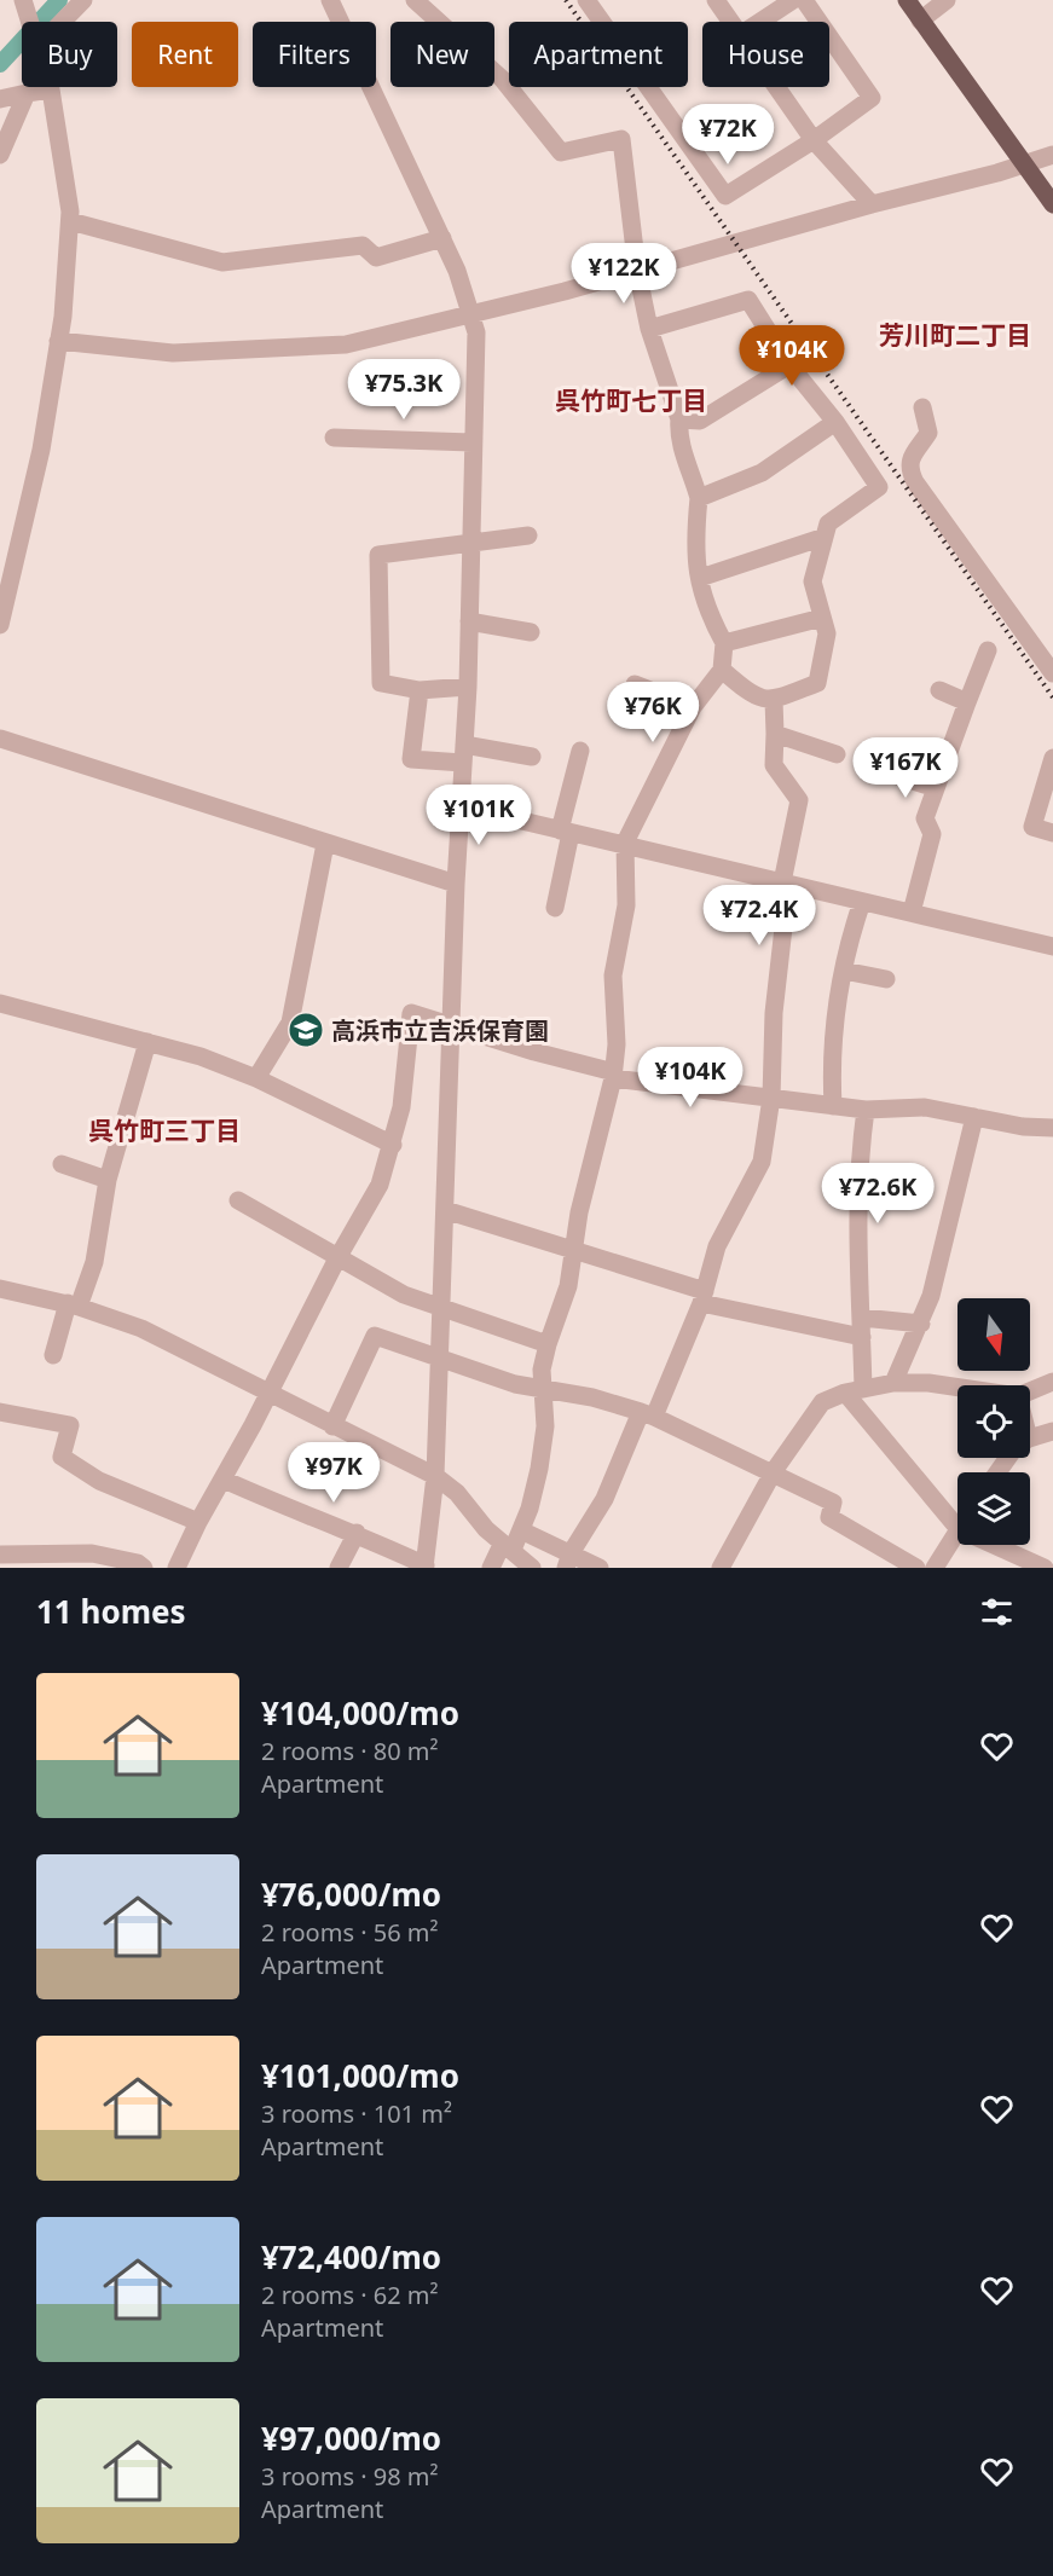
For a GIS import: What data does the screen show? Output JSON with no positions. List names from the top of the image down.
{
  "districts": ["芳川町二丁目", "呉竹町七丁目", "呉竹町三丁目"],
  "places": {
    "school or university": ["高浜市立吉浜保育園"]
  },
  "north": "bottom",
  "page": {
    "chip": [
      "Buy",
      "Rent",
      "Filters",
      "New",
      "Apartment",
      "House"
    ],
    "price": [
      "¥72K",
      "¥122K",
      "¥104K",
      "¥75.3K",
      "¥76K",
      "¥167K",
      "¥101K",
      "¥72.4K",
      "¥104K",
      "¥72.6K",
      "¥97K"
    ],
    "heading": "11 homes",
    "list": [
      {
        "name": "¥104,000/mo",
        "note": "2 rooms · 80 m² · Apartment"
      },
      {
        "name": "¥76,000/mo",
        "note": "2 rooms · 56 m² · Apartment"
      },
      {
        "name": "¥101,000/mo",
        "note": "3 rooms · 101 m² · Apartment"
      },
      {
        "name": "¥72,400/mo",
        "note": "2 rooms · 62 m² · Apartment"
      },
      {
        "name": "¥97,000/mo",
        "note": "3 rooms · 98 m² · Apartment"
      }
    ]
  }
}
